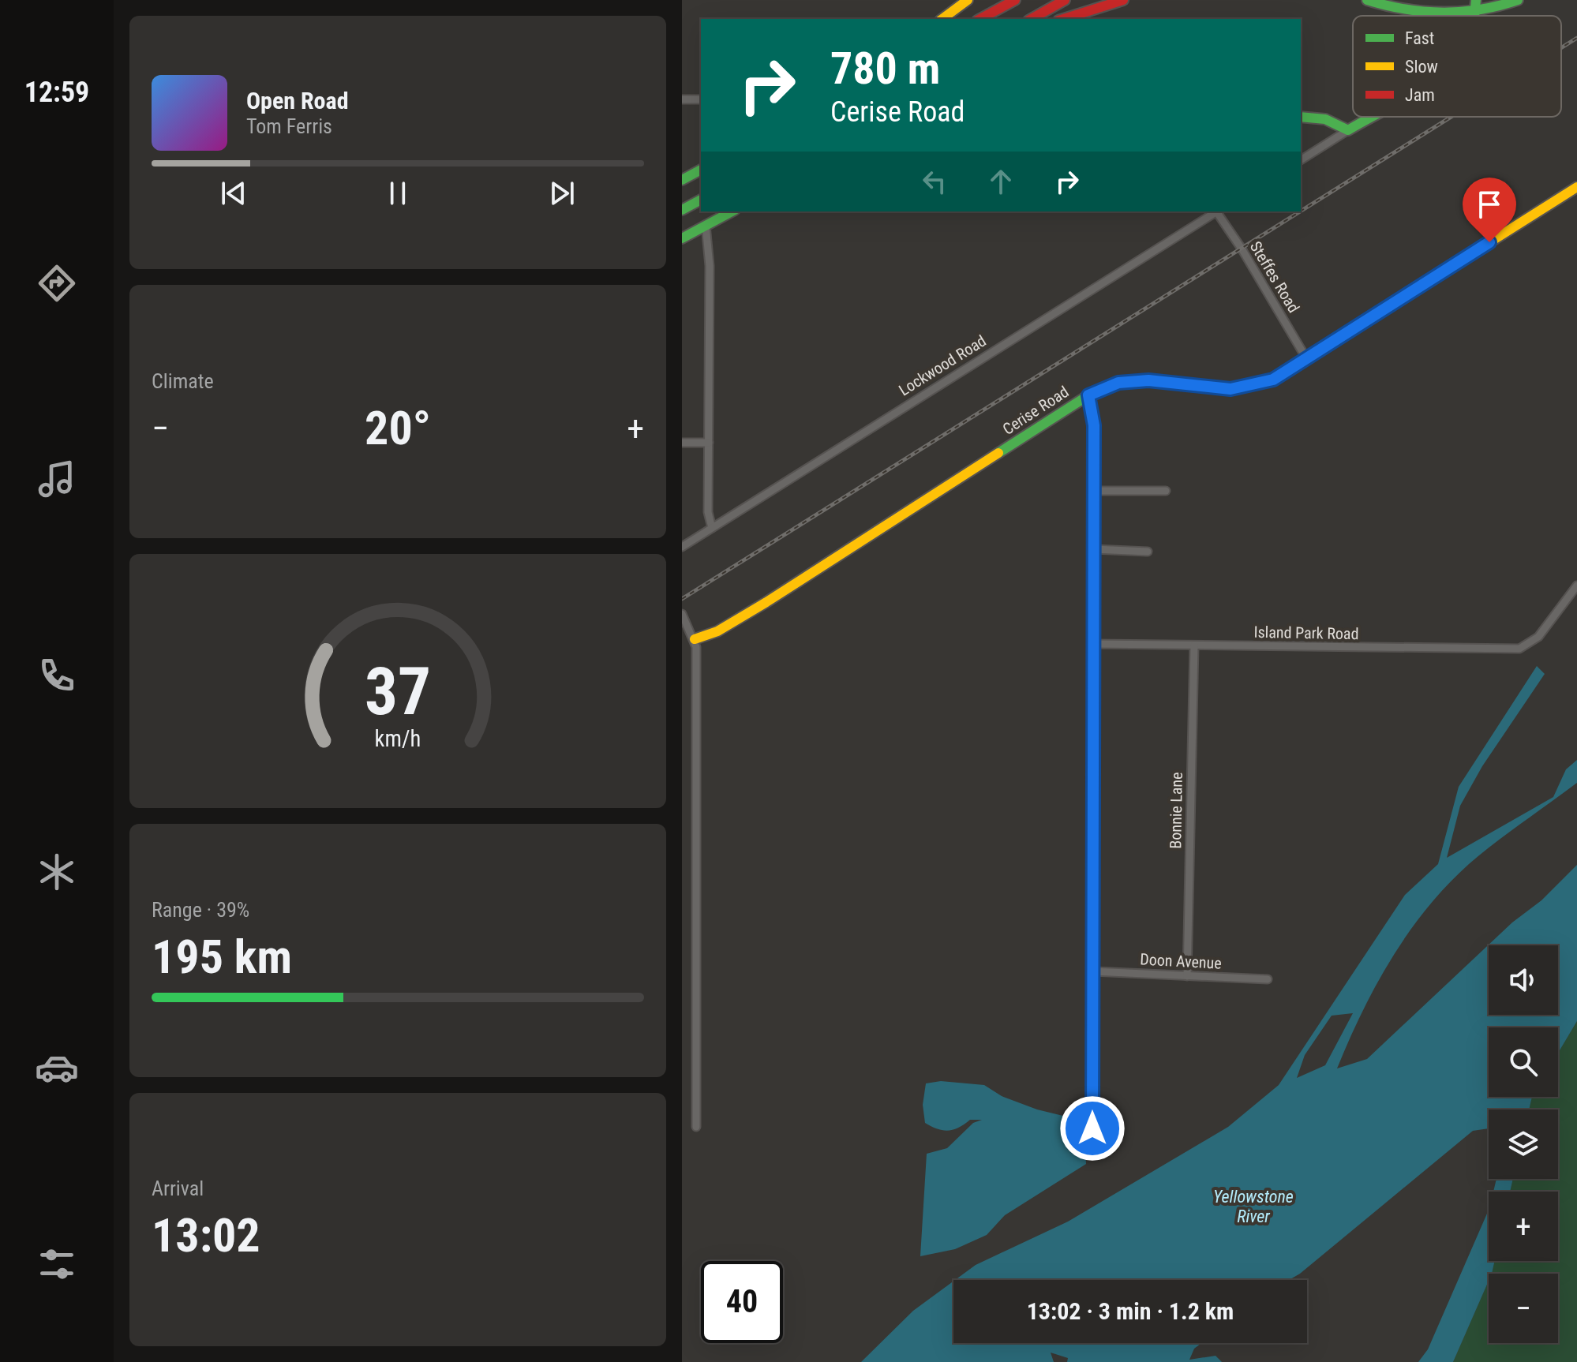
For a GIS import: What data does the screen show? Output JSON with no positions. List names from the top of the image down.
{
  "streets": {
    "main road": ["Cerise Road"],
    "street": [
      "Steffes Road",
      "Lockwood Road",
      "Island Park Road",
      "Bonnie Lane",
      "Doon Avenue"
    ]
  },
  "crossings": [
    ["Steffes Road", "Cerise Road"],
    ["Island Park Road", "Bonnie Lane"],
    ["Bonnie Lane", "Doon Avenue"]
  ],
  "water": ["Yellowstone River"],
  "legend": ["Fast", "Slow", "Jam"],
  "page": {
    "tabs": "12:59",
    "turn": ["780 m", "Cerise Road"],
    "song": ["Open Road", "Tom Ferris"],
    "tile": [
      "Climate",
      ["Range · 39%", "195 km"],
      ["Arrival", "13:02"]
    ],
    "heat": ["−", "20°", "+"],
    "map_buttons": ["+", "−"],
    "limit": "40",
    "trip": "13:02 · 3 min · 1.2 km",
    "gauge": ["37", "km/h"]
  }
}
